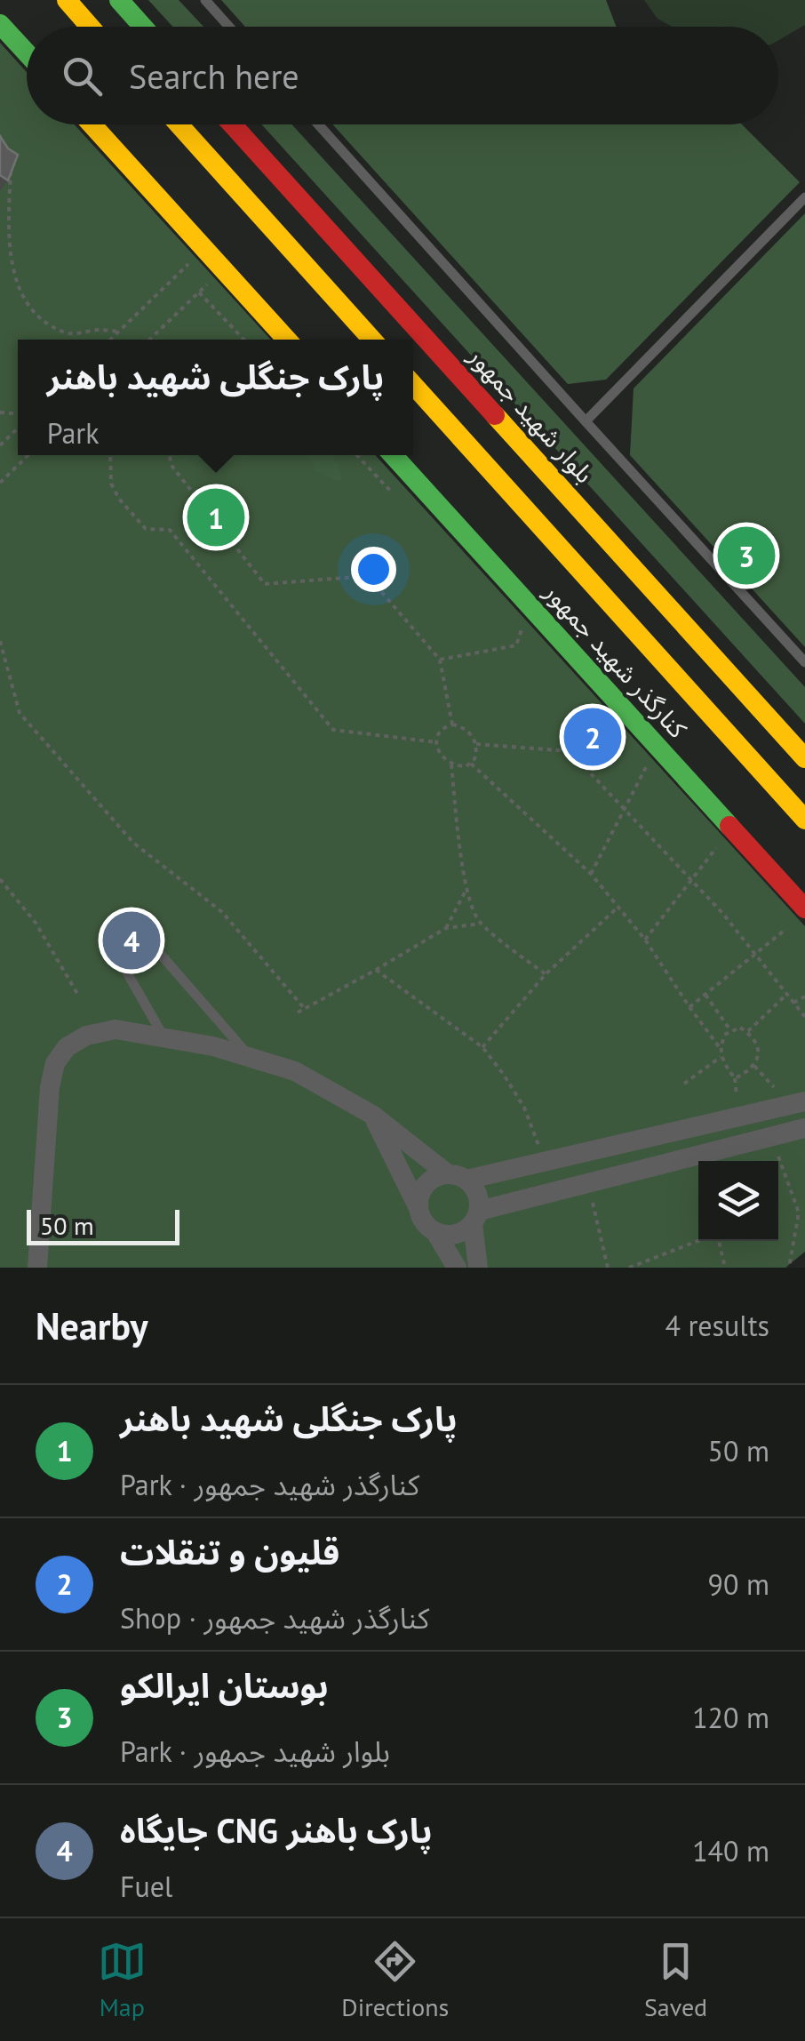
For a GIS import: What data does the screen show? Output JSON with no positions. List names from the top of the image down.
{
  "streets": {
    "main road": ["بلوار شهید جمهور", "کنارگذر شهید جمهور"]
  },
  "scale_bar": "50 m",
  "page": {
    "search": "Search here",
    "popup": ["پارک جنگلی شهید باهنر", "Park"],
    "pins": [
      "1",
      "3",
      "2",
      "4"
    ],
    "scale": "50 m",
    "heading": ["Nearby", "4 results"],
    "list": [
      {
        "mark": "1",
        "name": "پارک جنگلی شهید باهنر",
        "note": "Park · کنارگذر شهید جمهور",
        "value": "50 m"
      },
      {
        "mark": "2",
        "name": "قلیون و تنقلات",
        "note": "Shop · کنارگذر شهید جمهور",
        "value": "90 m"
      },
      {
        "mark": "3",
        "name": "بوستان ایرالکو",
        "note": "Park · بلوار شهید جمهور",
        "value": "120 m"
      },
      {
        "mark": "4",
        "name": "جایگاه CNG پارک باهنر",
        "note": "Fuel",
        "value": "140 m"
      }
    ],
    "nav": ["Map", "Directions", "Saved"]
  }
}
